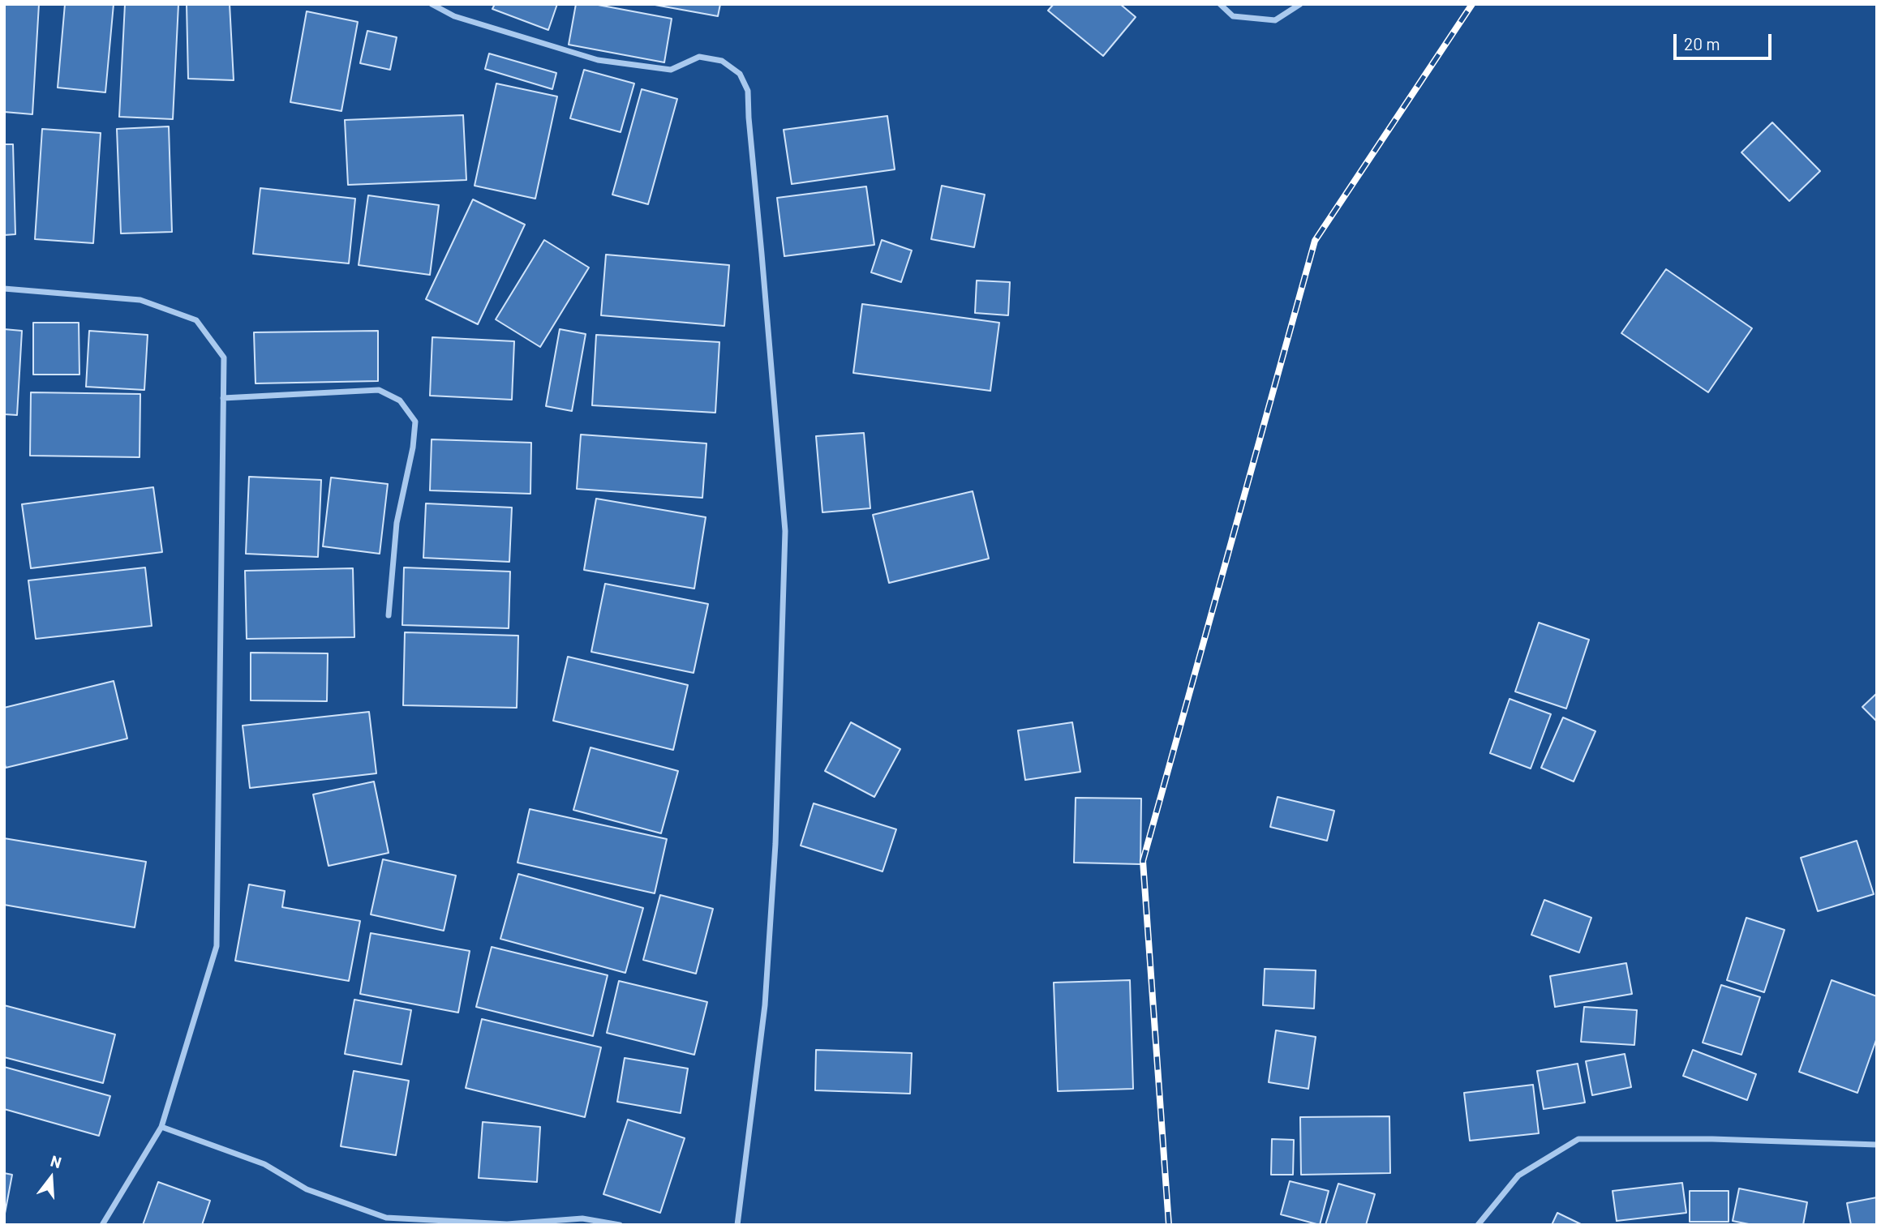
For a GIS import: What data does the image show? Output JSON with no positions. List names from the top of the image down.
{
  "scale_bar": "20 m",
  "north": "top"
}
